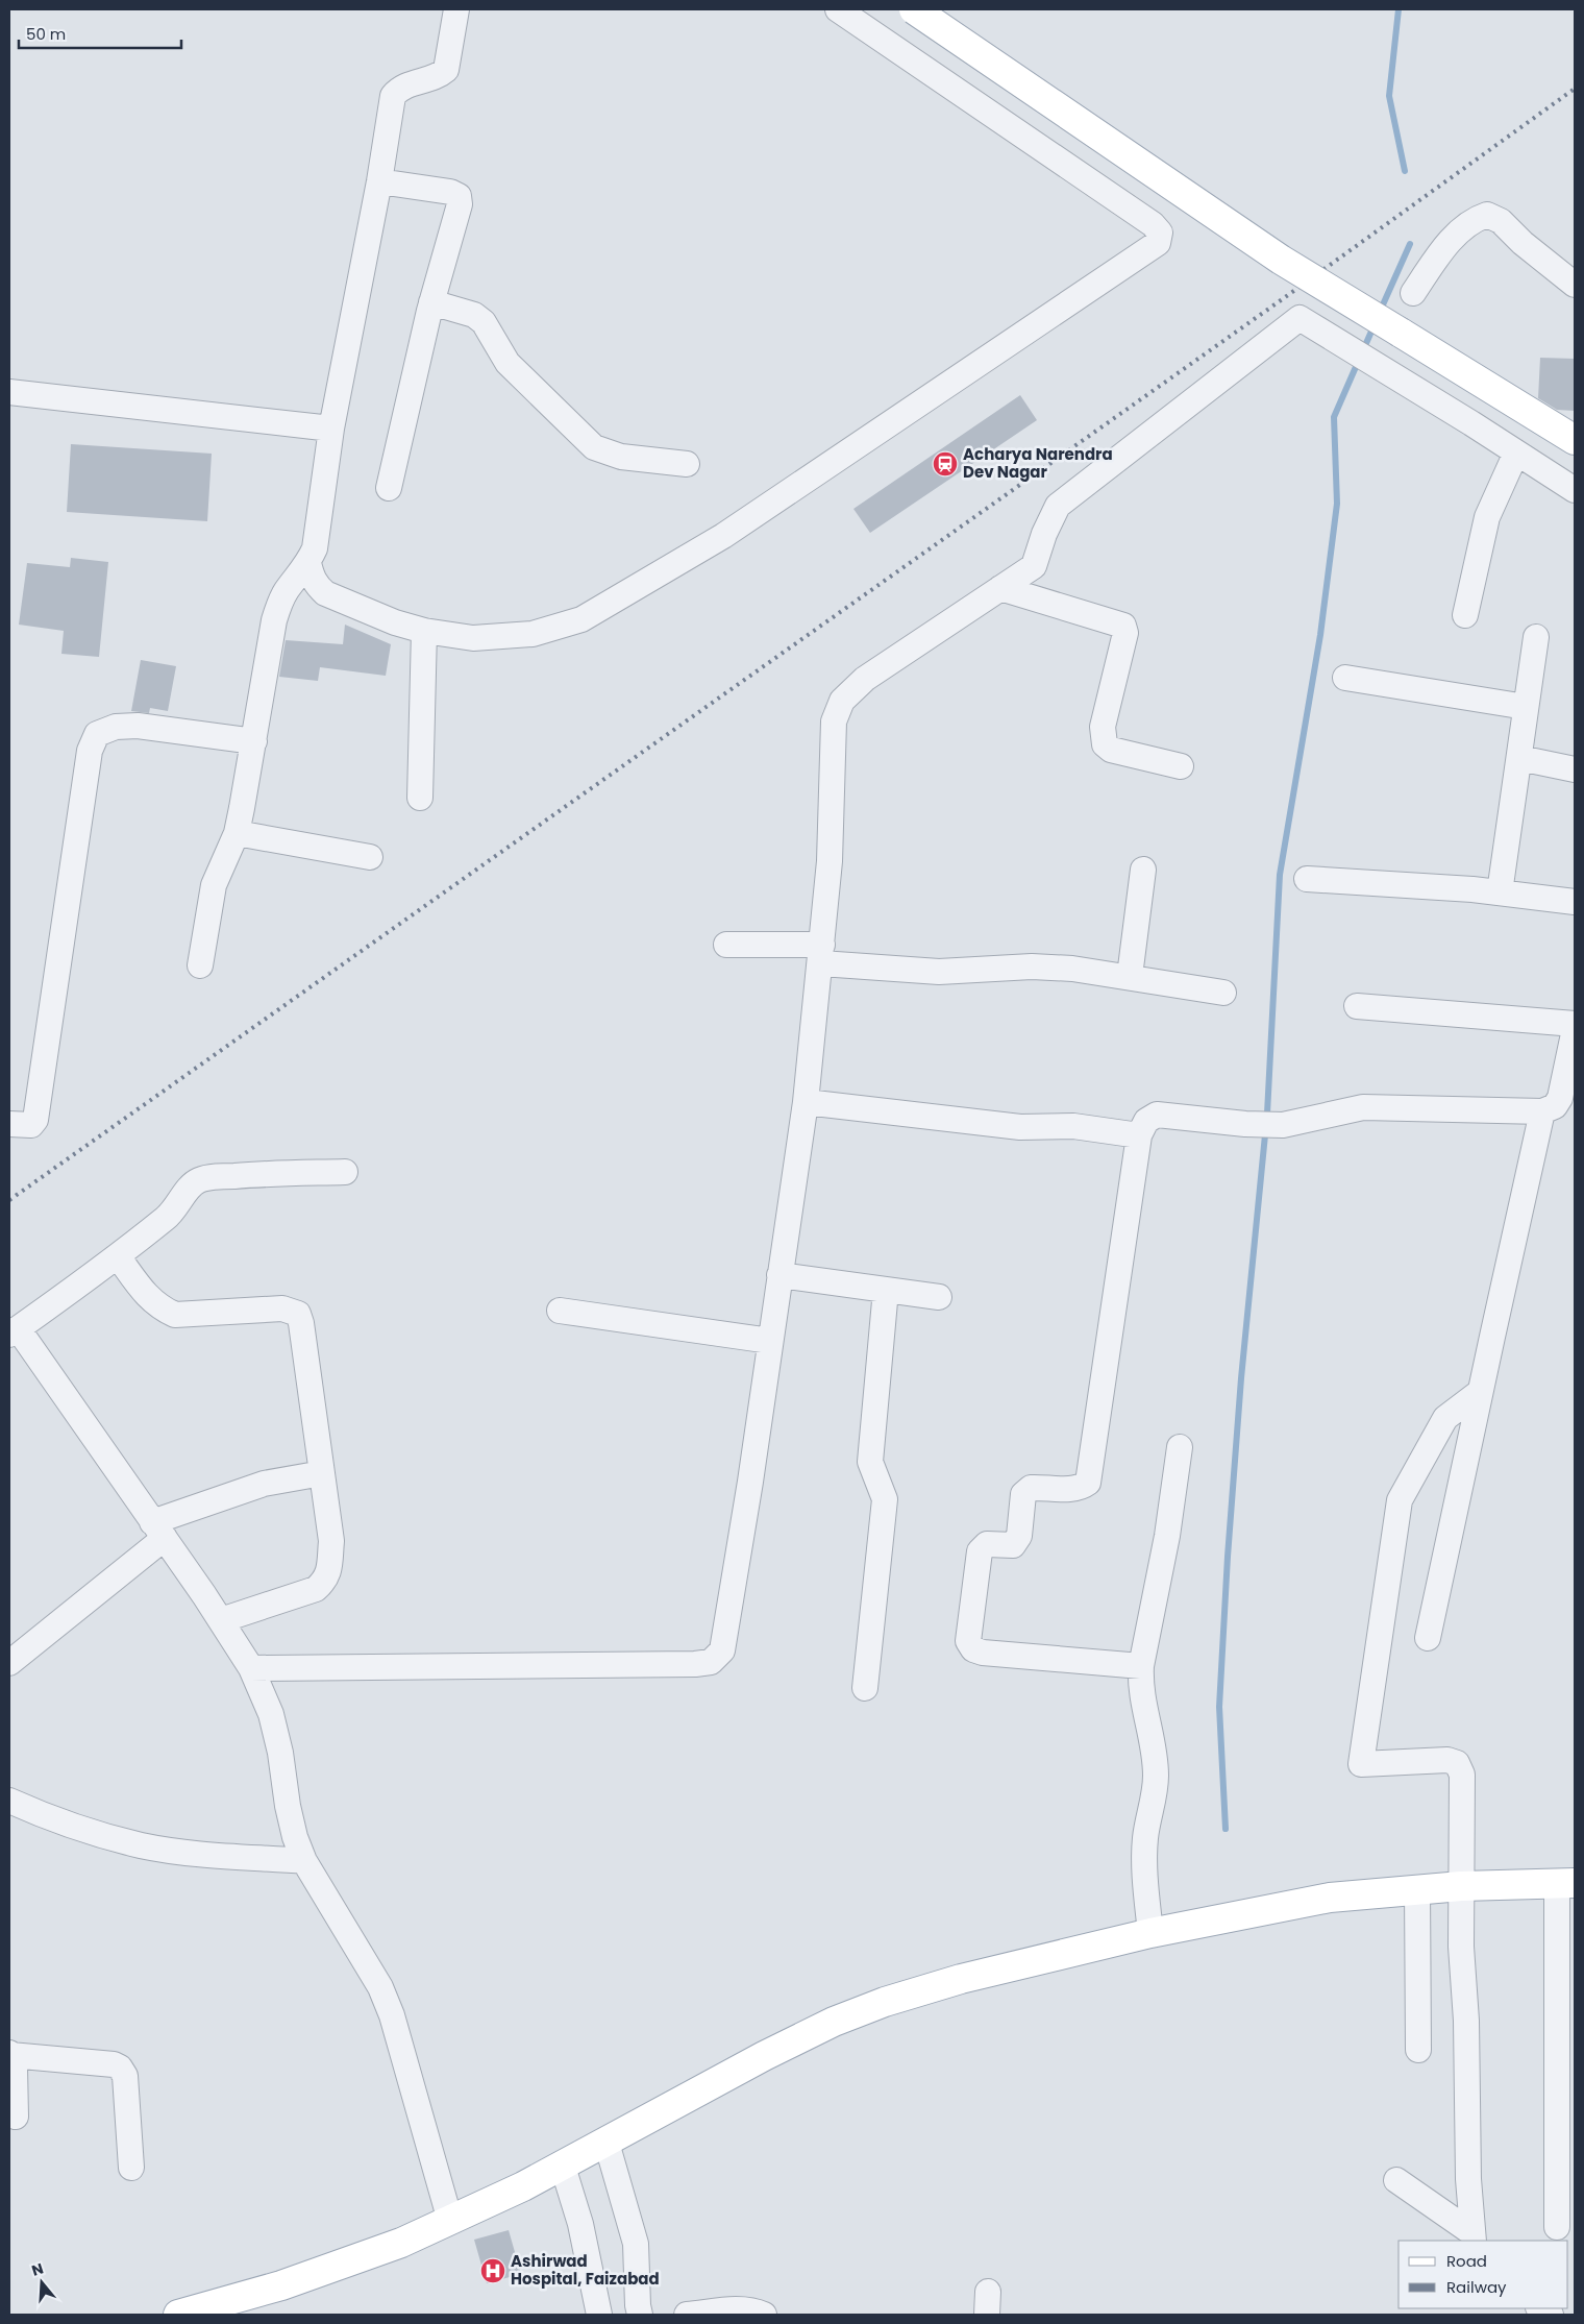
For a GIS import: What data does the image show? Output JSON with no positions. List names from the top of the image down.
{
  "places": {
    "station": ["Acharya Narendra Dev Nagar"],
    "hospital": ["Ashirwad Hospital, Faizabad"]
  },
  "legend": ["Road", "Railway"],
  "scale_bar": "50 m",
  "north": "top"
}
